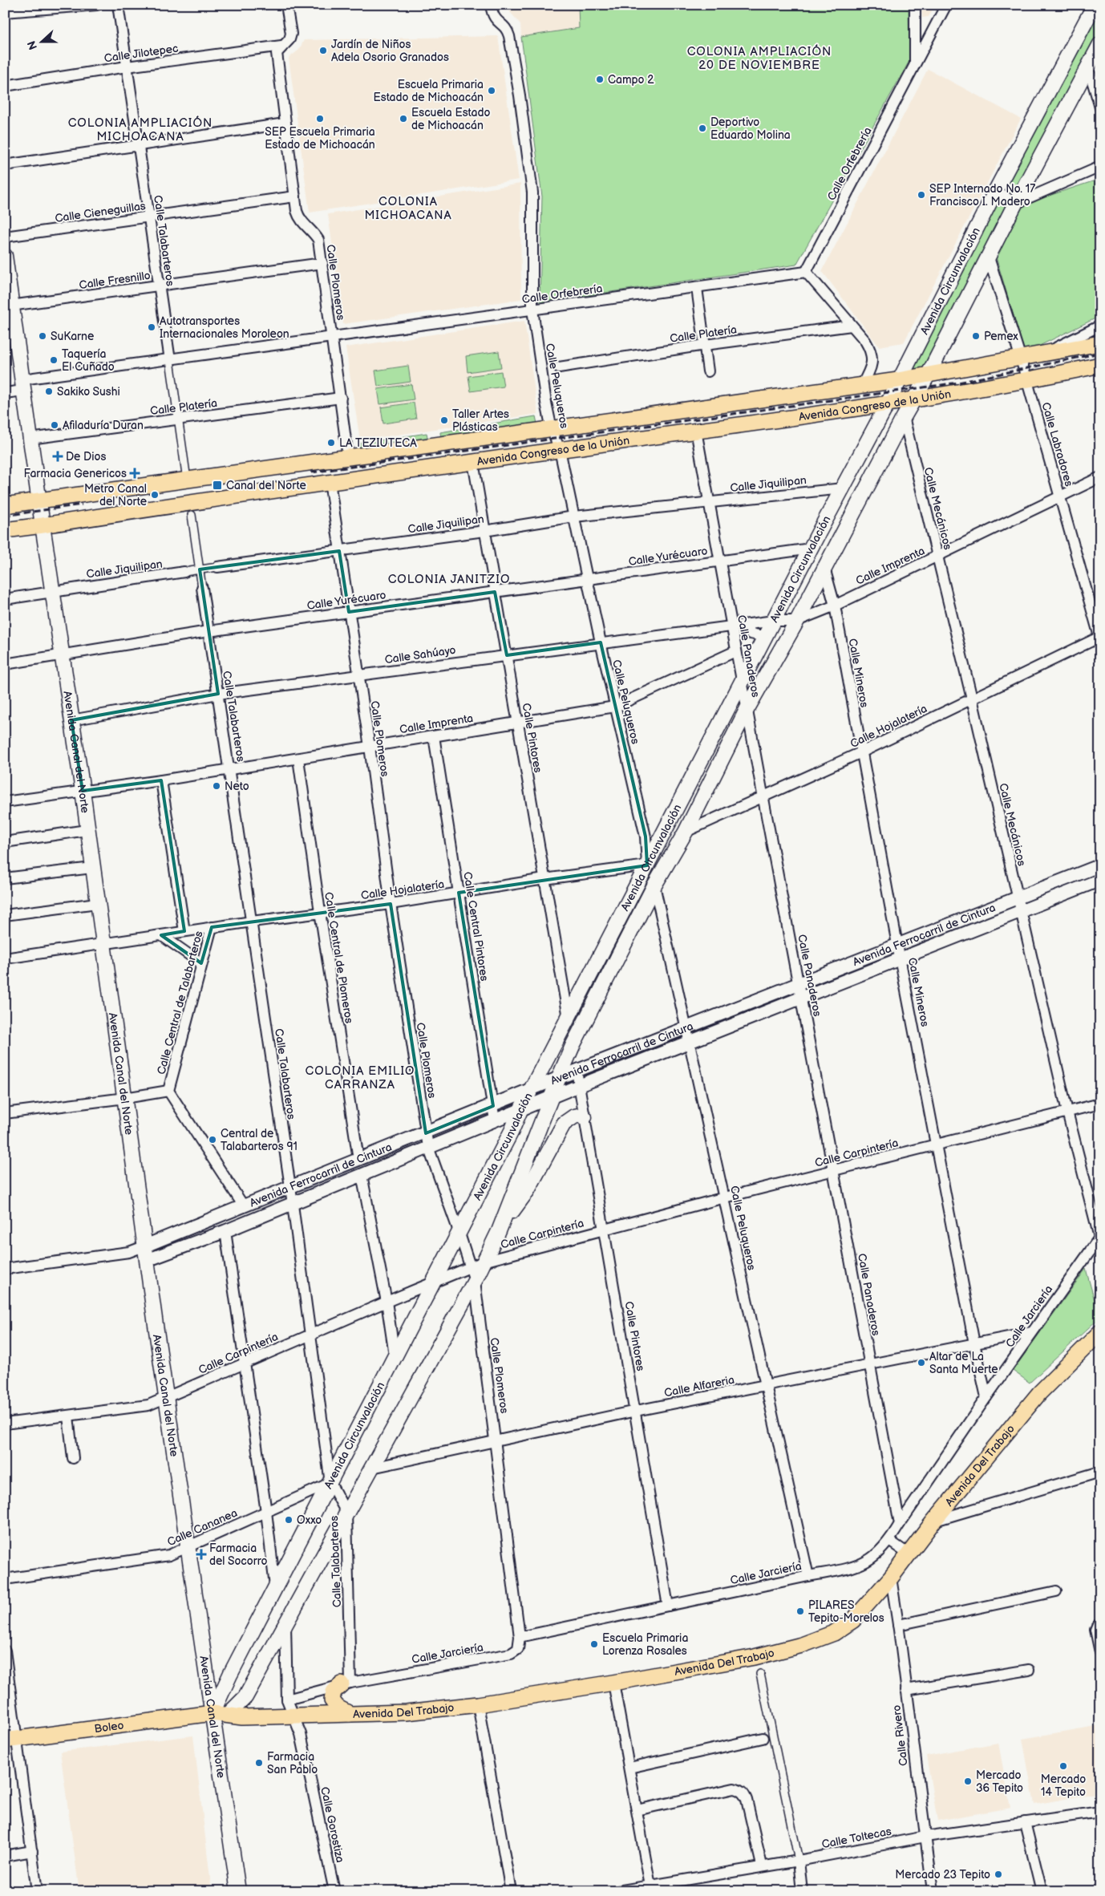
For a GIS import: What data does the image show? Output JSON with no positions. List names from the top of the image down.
{
  "streets": {
    "main road": [
      "Avenida Circunvalación",
      "Avenida Congreso de la Unión",
      "Avenida Canal del Norte",
      "Avenida Del Trabajo",
      "Boleo"
    ],
    "street": [
      "Calle Jilotepec",
      "Calle Orfebrería",
      "Calle Cieneguillas",
      "Calle Talabarteros",
      "Calle Fresnillo",
      "Calle Plomeros",
      "Calle Platería",
      "Calle Peluqueros",
      "Calle Labradores",
      "Calle Jiquilipan",
      "Calle Mecánicos",
      "Calle Yurécuaro",
      "Calle Imprenta",
      "Calle Sahúayo",
      "Calle Panaderos",
      "Calle Mineros",
      "Calle Hojalatería",
      "Calle Pintores",
      "Calle Central Pintores",
      "Avenida Ferrocarril de Cintura",
      "Calle Central de Plomeros",
      "Calle Central de Talabarteros",
      "Calle Carpintería",
      "Calle Jarciería",
      "Calle Alfareria",
      "Calle Cananea",
      "Calle Rivero",
      "Calle Gorostiza",
      "Calle Toltecas"
    ]
  },
  "crossings": [
    ["Calle Jilotepec", "Calle Talabarteros"],
    ["Calle Jilotepec", "Calle Plomeros"],
    ["Calle Orfebrería", "Calle Talabarteros"],
    ["Calle Orfebrería", "Calle Plomeros"],
    ["Calle Orfebrería", "Calle Peluqueros"],
    ["Calle Orfebrería", "Avenida Canal del Norte"],
    ["Calle Cieneguillas", "Calle Talabarteros"],
    ["Calle Cieneguillas", "Calle Plomeros"],
    ["Calle Talabarteros", "Calle Fresnillo"],
    ["Calle Talabarteros", "Avenida Circunvalación"],
    ["Calle Talabarteros", "Calle Platería"],
    ["Calle Talabarteros", "Avenida Congreso de la Unión"],
    ["Calle Talabarteros", "Calle Jiquilipan"],
    ["Calle Talabarteros", "Calle Yurécuaro"],
    ["Calle Talabarteros", "Calle Imprenta"],
    ["Calle Talabarteros", "Calle Sahúayo"],
    ["Calle Talabarteros", "Calle Hojalatería"],
    ["Calle Talabarteros", "Avenida Ferrocarril de Cintura"],
    ["Calle Talabarteros", "Calle Carpintería"],
    ["Calle Talabarteros", "Calle Jarciería"],
    ["Calle Talabarteros", "Calle Cananea"],
    ["Calle Fresnillo", "Calle Plomeros"],
    ["Calle Fresnillo", "Avenida Canal del Norte"],
    ["Avenida Circunvalación", "Calle Plomeros"],
    ["Avenida Circunvalación", "Calle Peluqueros"],
    ["Avenida Circunvalación", "Avenida Congreso de la Unión"],
    ["Avenida Circunvalación", "Calle Labradores"],
    ["Avenida Circunvalación", "Calle Jiquilipan"],
    ["Avenida Circunvalación", "Calle Mecánicos"],
    ["Avenida Circunvalación", "Calle Yurécuaro"],
    ["Avenida Circunvalación", "Calle Imprenta"],
    ["Avenida Circunvalación", "Calle Sahúayo"],
    ["Avenida Circunvalación", "Calle Panaderos"],
    ["Avenida Circunvalación", "Calle Mineros"],
    ["Avenida Circunvalación", "Calle Hojalatería"],
    ["Avenida Circunvalación", "Calle Pintores"],
    ["Avenida Circunvalación", "Avenida Canal del Norte"],
    ["Avenida Circunvalación", "Avenida Ferrocarril de Cintura"],
    ["Avenida Circunvalación", "Calle Carpintería"],
    ["Avenida Circunvalación", "Calle Alfareria"],
    ["Avenida Circunvalación", "Avenida Del Trabajo"],
    ["Avenida Circunvalación", "Calle Cananea"],
    ["Avenida Circunvalación", "Boleo"],
    ["Avenida Circunvalación", "Calle Gorostiza"],
    ["Calle Plomeros", "Calle Platería"],
    ["Calle Plomeros", "Avenida Congreso de la Unión"],
    ["Calle Plomeros", "Calle Jiquilipan"],
    ["Calle Plomeros", "Calle Yurécuaro"],
    ["Calle Plomeros", "Calle Imprenta"],
    ["Calle Plomeros", "Calle Sahúayo"],
    ["Calle Plomeros", "Calle Hojalatería"],
    ["Calle Plomeros", "Avenida Ferrocarril de Cintura"],
    ["Calle Plomeros", "Calle Carpintería"],
    ["Calle Plomeros", "Calle Jarciería"],
    ["Calle Plomeros", "Calle Alfareria"],
    ["Calle Platería", "Avenida Canal del Norte"],
    ["Calle Peluqueros", "Avenida Congreso de la Unión"],
    ["Calle Peluqueros", "Calle Jiquilipan"],
    ["Calle Peluqueros", "Calle Yurécuaro"],
    ["Calle Peluqueros", "Calle Imprenta"],
    ["Calle Peluqueros", "Calle Sahúayo"],
    ["Calle Peluqueros", "Calle Hojalatería"],
    ["Calle Peluqueros", "Avenida Ferrocarril de Cintura"],
    ["Calle Peluqueros", "Calle Carpintería"],
    ["Calle Peluqueros", "Calle Jarciería"],
    ["Calle Peluqueros", "Calle Alfareria"],
    ["Avenida Congreso de la Unión", "Calle Labradores"],
    ["Avenida Congreso de la Unión", "Calle Panaderos"],
    ["Avenida Congreso de la Unión", "Calle Pintores"],
    ["Avenida Congreso de la Unión", "Avenida Canal del Norte"],
    ["Calle Labradores", "Calle Imprenta"],
    ["Calle Labradores", "Calle Hojalatería"],
    ["Calle Jiquilipan", "Calle Panaderos"],
    ["Calle Jiquilipan", "Calle Pintores"],
    ["Calle Jiquilipan", "Avenida Canal del Norte"],
    ["Calle Mecánicos", "Calle Imprenta"],
    ["Calle Mecánicos", "Calle Hojalatería"],
    ["Calle Mecánicos", "Avenida Ferrocarril de Cintura"],
    ["Calle Mecánicos", "Calle Carpintería"],
    ["Calle Mecánicos", "Calle Jarciería"],
    ["Calle Yurécuaro", "Calle Panaderos"],
    ["Calle Yurécuaro", "Calle Pintores"],
    ["Calle Yurécuaro", "Avenida Canal del Norte"],
    ["Calle Imprenta", "Calle Sahúayo"],
    ["Calle Imprenta", "Calle Panaderos"],
    ["Calle Imprenta", "Calle Mineros"],
    ["Calle Imprenta", "Calle Pintores"],
    ["Calle Imprenta", "Avenida Canal del Norte"],
    ["Calle Imprenta", "Calle Central Pintores"],
    ["Calle Imprenta", "Calle Central de Plomeros"],
    ["Calle Imprenta", "Calle Central de Talabarteros"],
    ["Calle Sahúayo", "Calle Panaderos"],
    ["Calle Sahúayo", "Calle Pintores"],
    ["Calle Sahúayo", "Avenida Canal del Norte"],
    ["Calle Panaderos", "Calle Hojalatería"],
    ["Calle Panaderos", "Avenida Ferrocarril de Cintura"],
    ["Calle Panaderos", "Calle Carpintería"],
    ["Calle Panaderos", "Calle Jarciería"],
    ["Calle Panaderos", "Calle Alfareria"],
    ["Calle Mineros", "Calle Hojalatería"],
    ["Calle Mineros", "Avenida Ferrocarril de Cintura"],
    ["Calle Mineros", "Calle Carpintería"],
    ["Calle Mineros", "Calle Jarciería"],
    ["Calle Mineros", "Calle Alfareria"],
    ["Calle Hojalatería", "Calle Pintores"],
    ["Calle Hojalatería", "Avenida Canal del Norte"],
    ["Calle Hojalatería", "Calle Central Pintores"],
    ["Calle Hojalatería", "Calle Central de Plomeros"],
    ["Calle Hojalatería", "Calle Central de Talabarteros"],
    ["Calle Pintores", "Avenida Ferrocarril de Cintura"],
    ["Calle Pintores", "Calle Carpintería"],
    ["Calle Pintores", "Calle Jarciería"],
    ["Calle Pintores", "Calle Alfareria"],
    ["Avenida Canal del Norte", "Avenida Ferrocarril de Cintura"],
    ["Avenida Canal del Norte", "Calle Carpintería"],
    ["Avenida Canal del Norte", "Avenida Del Trabajo"],
    ["Avenida Canal del Norte", "Calle Cananea"],
    ["Avenida Canal del Norte", "Boleo"],
    ["Calle Central Pintores", "Avenida Ferrocarril de Cintura"],
    ["Avenida Ferrocarril de Cintura", "Calle Central de Plomeros"],
    ["Avenida Ferrocarril de Cintura", "Calle Central de Talabarteros"],
    ["Calle Jarciería", "Calle Alfareria"],
    ["Calle Jarciería", "Calle Gorostiza"],
    ["Avenida Del Trabajo", "Boleo"],
    ["Avenida Del Trabajo", "Calle Rivero"],
    ["Avenida Del Trabajo", "Calle Gorostiza"],
    ["Calle Rivero", "Calle Toltecas"]
  ],
  "districts": [
    "COLONIA AMPLIACIÓN 20 DE NOVIEMBRE",
    "COLONIA AMPLIACIÓN MICHOACANA",
    "COLONIA MICHOACANA",
    "COLONIA JANITZIO",
    "COLONIA EMILIO CARRANZA"
  ],
  "places": {
    "other": [
      "Jardín de Niños Adela Osorio Granados",
      "Campo 2",
      "Escuela Primaria Estado de Michoacán",
      "SEP Escuela Primaria Estado de Michoacán",
      "Escuela Estado de Michoacán",
      "Deportivo Eduardo Molina",
      "SEP Internado No. 17 Francisco I. Madero",
      "Autotransportes Internacionales Moroleon",
      "SuKarne",
      "Pemex",
      "Taquería El Cuñado",
      "Sakiko Sushi",
      "Taller Artes Plásticas",
      "Afiladuría Duran",
      "LA TEZIUTECA",
      "Metro Canal del Norte",
      "Neto",
      "Central de Talabarteros 91",
      "Altar de La Santa Muerte",
      "Oxxo",
      "PILARES Tepito-Morelos",
      "Escuela Primaria Lorenza Rosales",
      "Farmacia San Pablo",
      "Mercado 14 Tepito",
      "Mercado 36 Tepito",
      "Mercado 23 Tepito"
    ],
    "health": ["De Dios", "Farmacia Genericos", "Farmacia del Socorro"],
    "transit": ["Canal del Norte"]
  },
  "north": "left"
}
